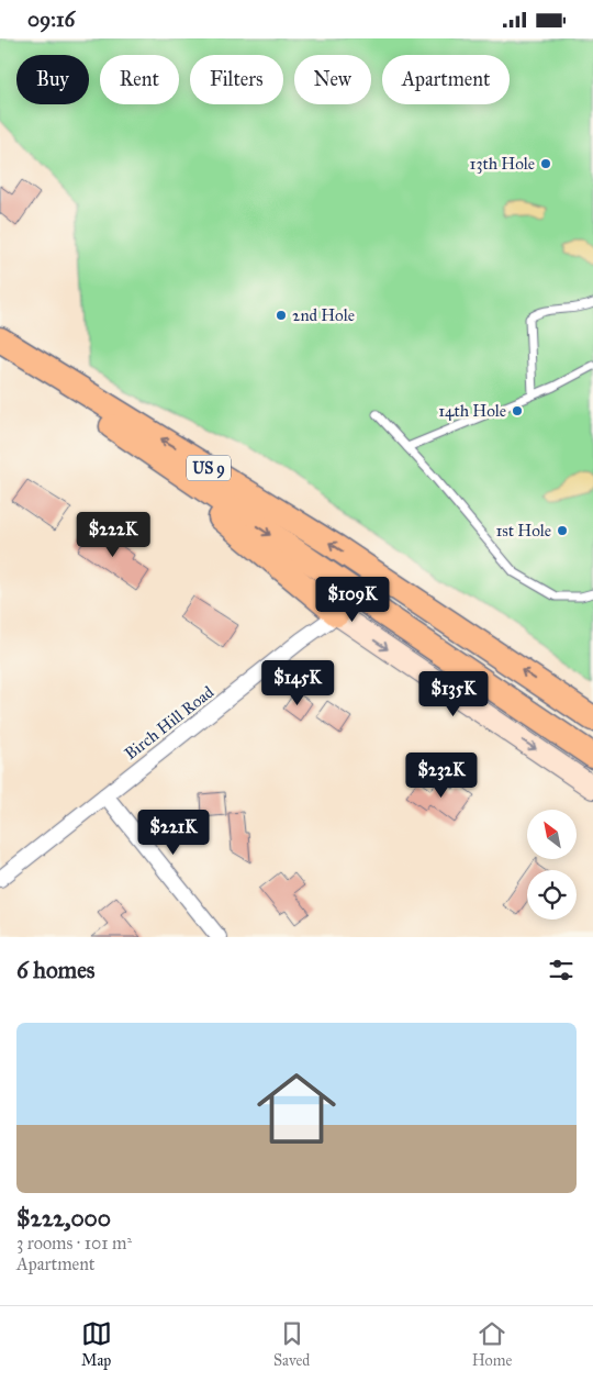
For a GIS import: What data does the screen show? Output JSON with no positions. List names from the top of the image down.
{
  "streets": {
    "main road": ["US 9"],
    "street": ["Birch Hill Road"]
  },
  "crossings": [
    ["US 9", "Birch Hill Road"]
  ],
  "places": [
    "13th Hole",
    "2nd Hole",
    "14th Hole",
    "1st Hole"
  ],
  "north": "top left",
  "page": {
    "status": "09:16",
    "chip": [
      "Buy",
      "Rent",
      "Filters",
      "New",
      "Apartment"
    ],
    "price": [
      "$222K",
      "$109K",
      "$145K",
      "$135K",
      "$232K",
      "$221K"
    ],
    "heading": "6 homes",
    "list": [
      {
        "name": "$222,000",
        "note": "3 rooms · 101 m² · Apartment"
      }
    ],
    "tabs": ["Map", "Saved", "Home"]
  }
}
